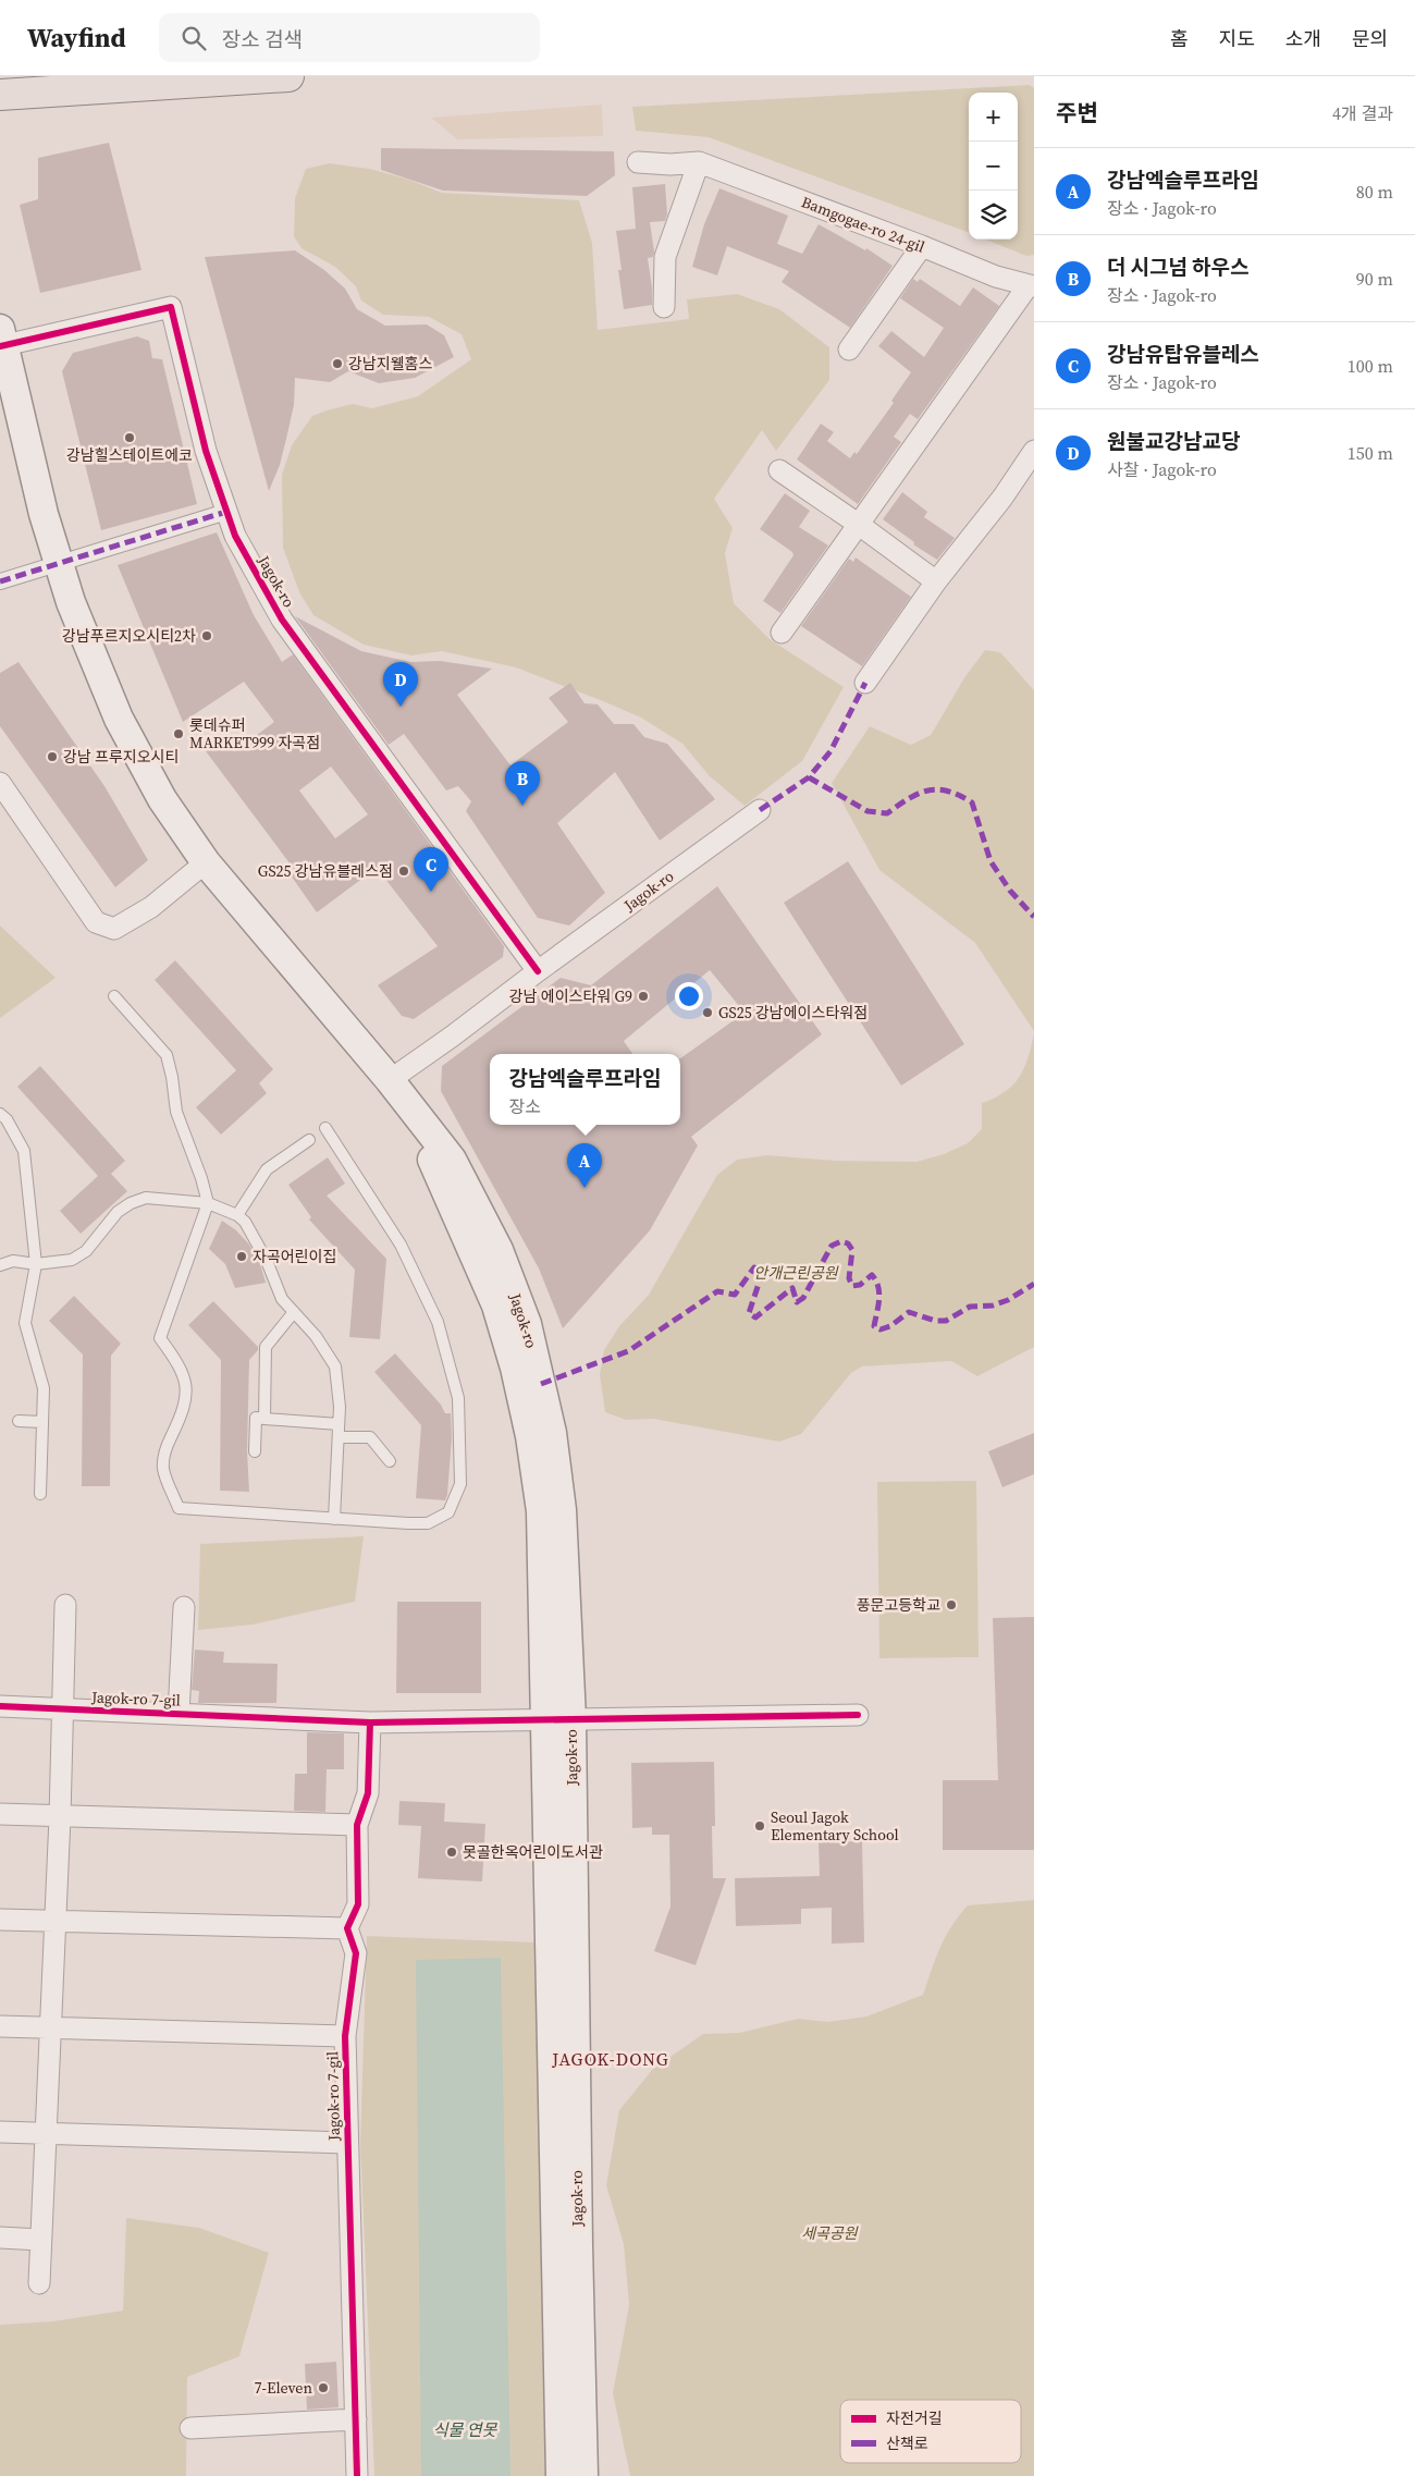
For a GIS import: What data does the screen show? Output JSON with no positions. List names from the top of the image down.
{
  "streets": {
    "main road": ["Jagok-ro"],
    "street": ["Bamgogae-ro 24-gil", "Jagok-ro 7-gil"]
  },
  "crossings": [
    ["Jagok-ro", "Jagok-ro 7-gil"]
  ],
  "districts": ["JAGOK-DONG"],
  "water": ["식물 연못"],
  "parks": ["안개근린공원", "세곡공원"],
  "places": [
    "강남지웰홈스",
    "강남힐스테이트에코",
    "강남푸르지오시티2차",
    "롯데슈퍼 MARKET999 자곡점",
    "강남 프루지오시티",
    "GS25 강남유블레스점",
    "강남 에이스타워 G9",
    "GS25 강남에이스타워점",
    "자곡어린이집",
    "풍문고등학교",
    "Seoul Jagok Elementary School",
    "못골한옥어린이도서관",
    "7-Eleven"
  ],
  "legend": ["자전거길", "산책로"],
  "page": {
    "header": "Wayfind",
    "search": "장소 검색",
    "nav": [
      "홈",
      "지도",
      "소개",
      "문의"
    ],
    "heading": ["주변", "4개 결과"],
    "map_buttons": ["+", "−"],
    "list": [
      {
        "mark": "A",
        "name": "강남엑슬루프라임",
        "note": "장소 · Jagok-ro",
        "value": "80 m"
      },
      {
        "mark": "B",
        "name": "더 시그넘 하우스",
        "note": "장소 · Jagok-ro",
        "value": "90 m"
      },
      {
        "mark": "C",
        "name": "강남유탑유블레스",
        "note": "장소 · Jagok-ro",
        "value": "100 m"
      },
      {
        "mark": "D",
        "name": "원불교강남교당",
        "note": "사찰 · Jagok-ro",
        "value": "150 m"
      }
    ],
    "pins": [
      "D",
      "B",
      "C",
      "A"
    ],
    "popup": ["강남엑슬루프라임", "장소"]
  }
}
